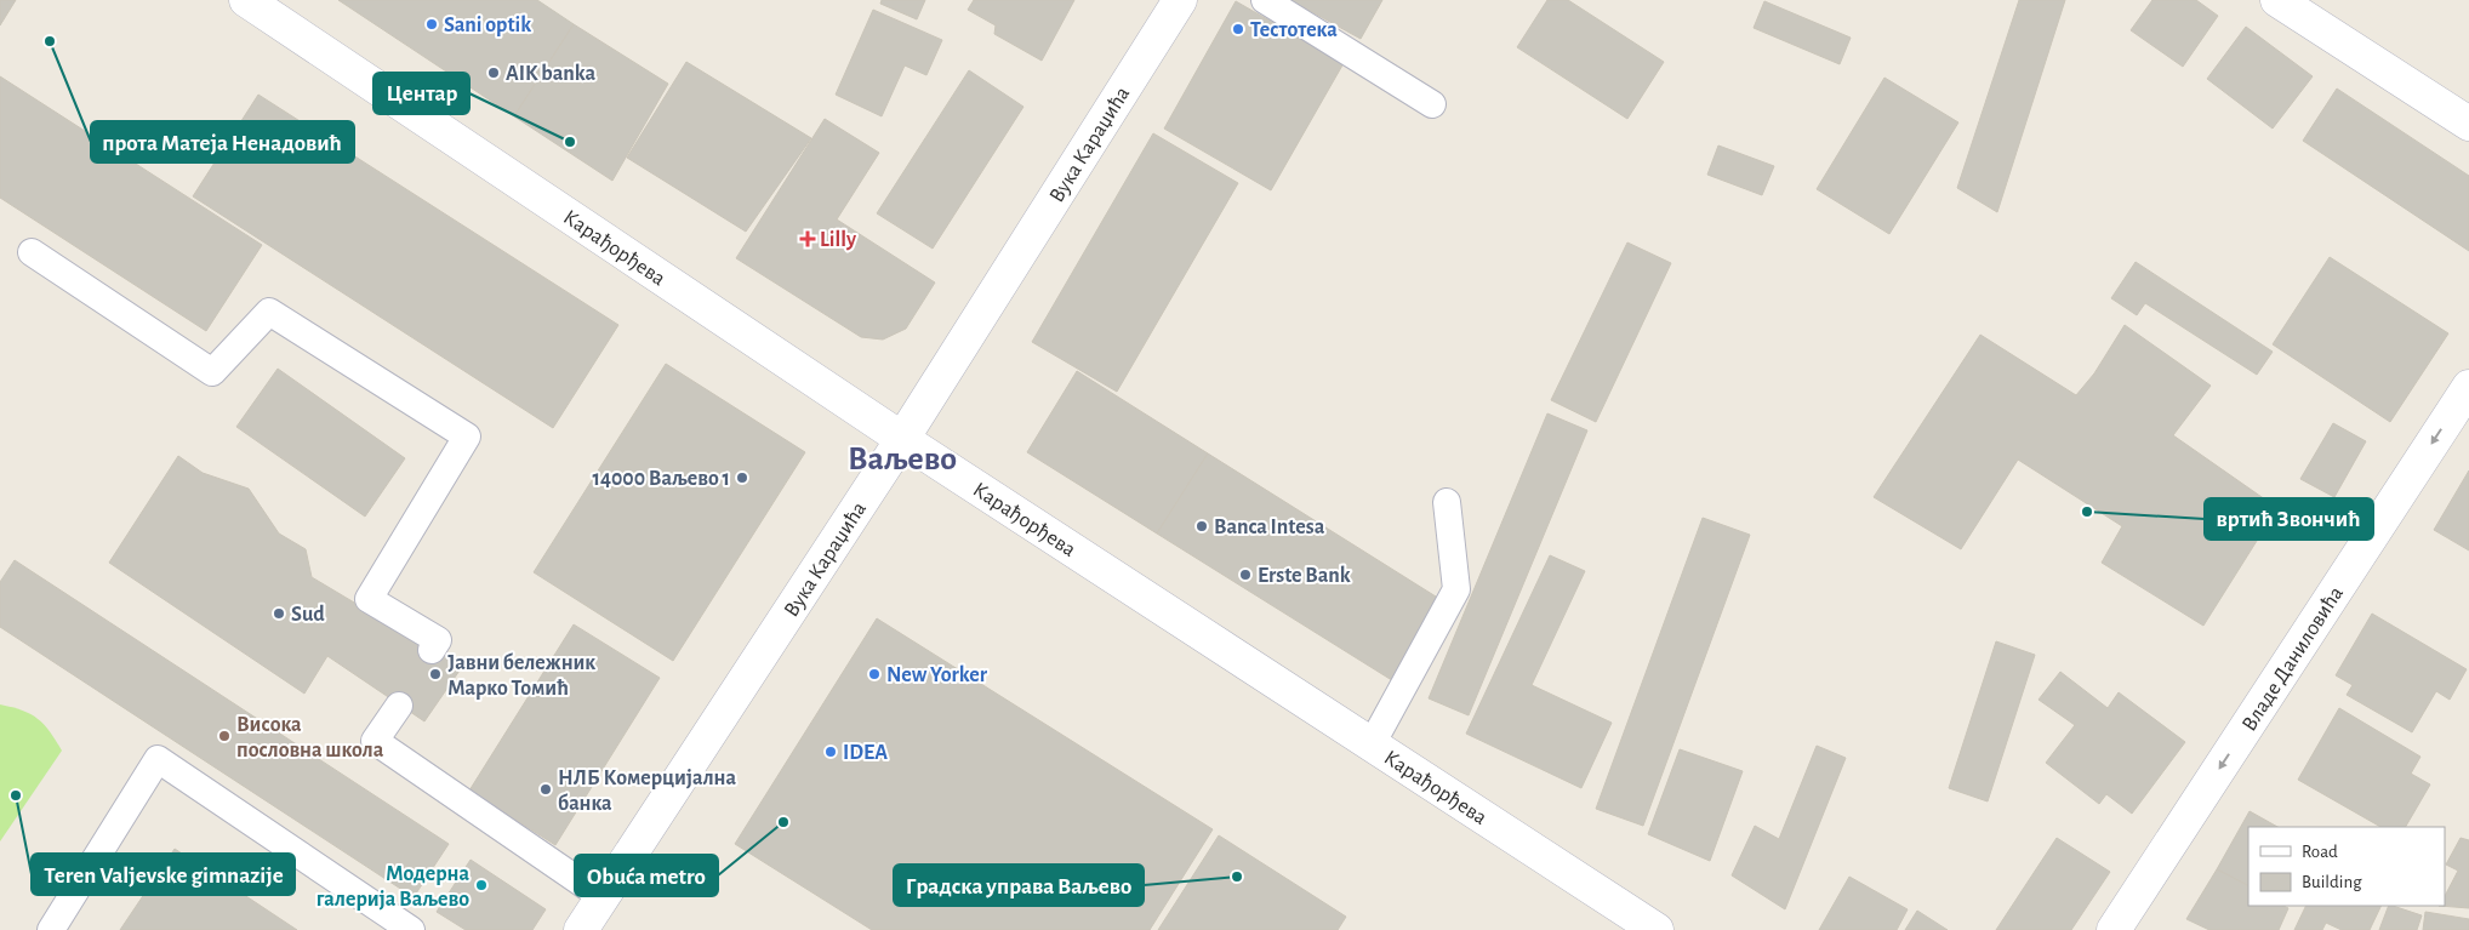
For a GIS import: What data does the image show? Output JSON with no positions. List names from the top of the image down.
{
  "streets": {
    "street": ["Вука Караџића", "Карађорђева", "Владе Даниловића"]
  },
  "crossings": [
    ["Вука Караџића", "Карађорђева"]
  ],
  "one_way": ["Владе Даниловића"],
  "districts": ["Ваљево"],
  "places": {
    "other": [
      "Sani optik",
      "Тестотека",
      "прота Матеја Ненадовић",
      "AIK banka",
      "Центар",
      "14000 Ваљево 1",
      "вртић Звончић",
      "Banca Intesa",
      "Erste Bank",
      "Sud",
      "Јавни бележник Марко Томић",
      "New Yorker",
      "Висока пословна школа",
      "IDEA",
      "НЛБ Комерцијална банка",
      "Teren Valjevske gimnazije",
      "Obuća metro",
      "Градска управа Ваљево",
      "Модерна галерија Ваљево"
    ],
    "health": ["Lilly"]
  },
  "legend": ["Road", "Building"]
}
